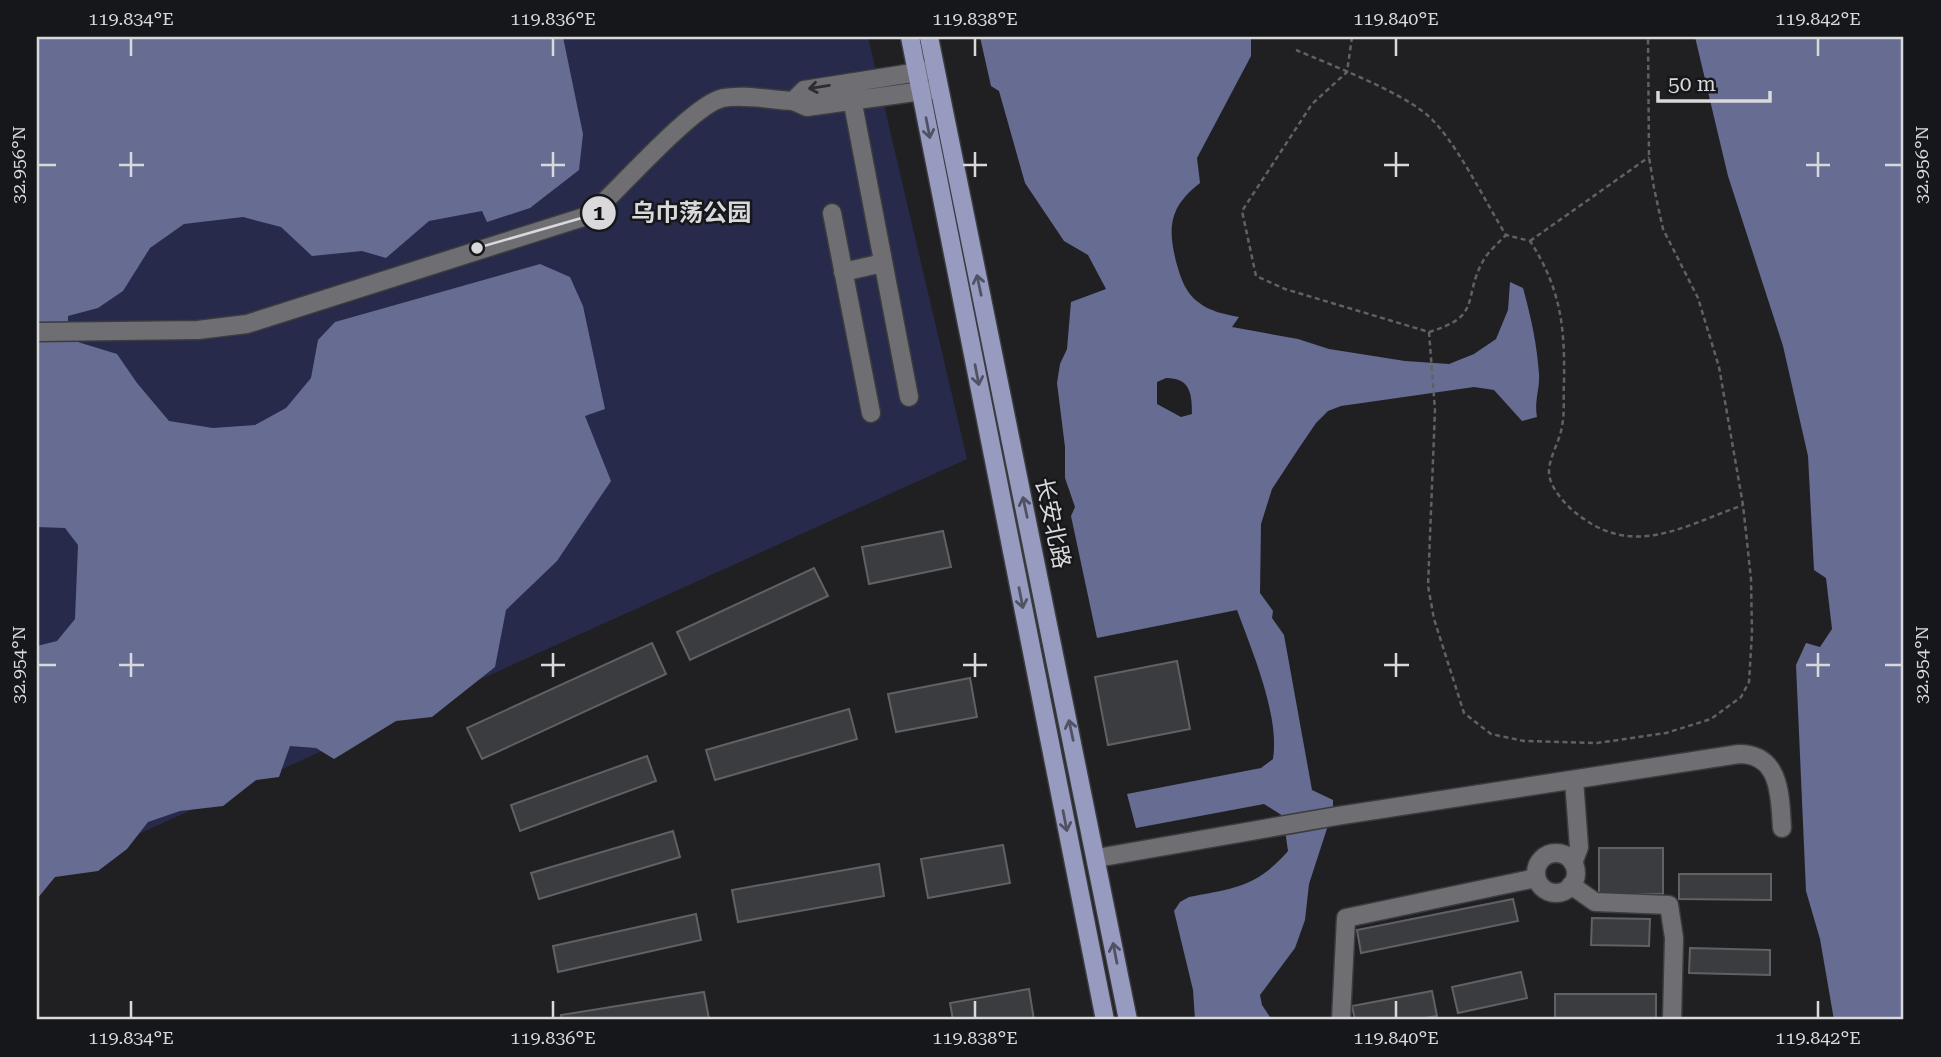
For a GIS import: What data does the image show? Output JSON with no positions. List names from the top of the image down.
{
  "streets": {
    "main road": ["长安北路"]
  },
  "places": ["乌巾荡公园"],
  "scale_bar": "50 m",
  "coordinates": [
    "119.834°E",
    "119.836°E",
    "119.838°E",
    "119.840°E",
    "119.842°E",
    "32.956°N",
    "32.954°N"
  ]
}
